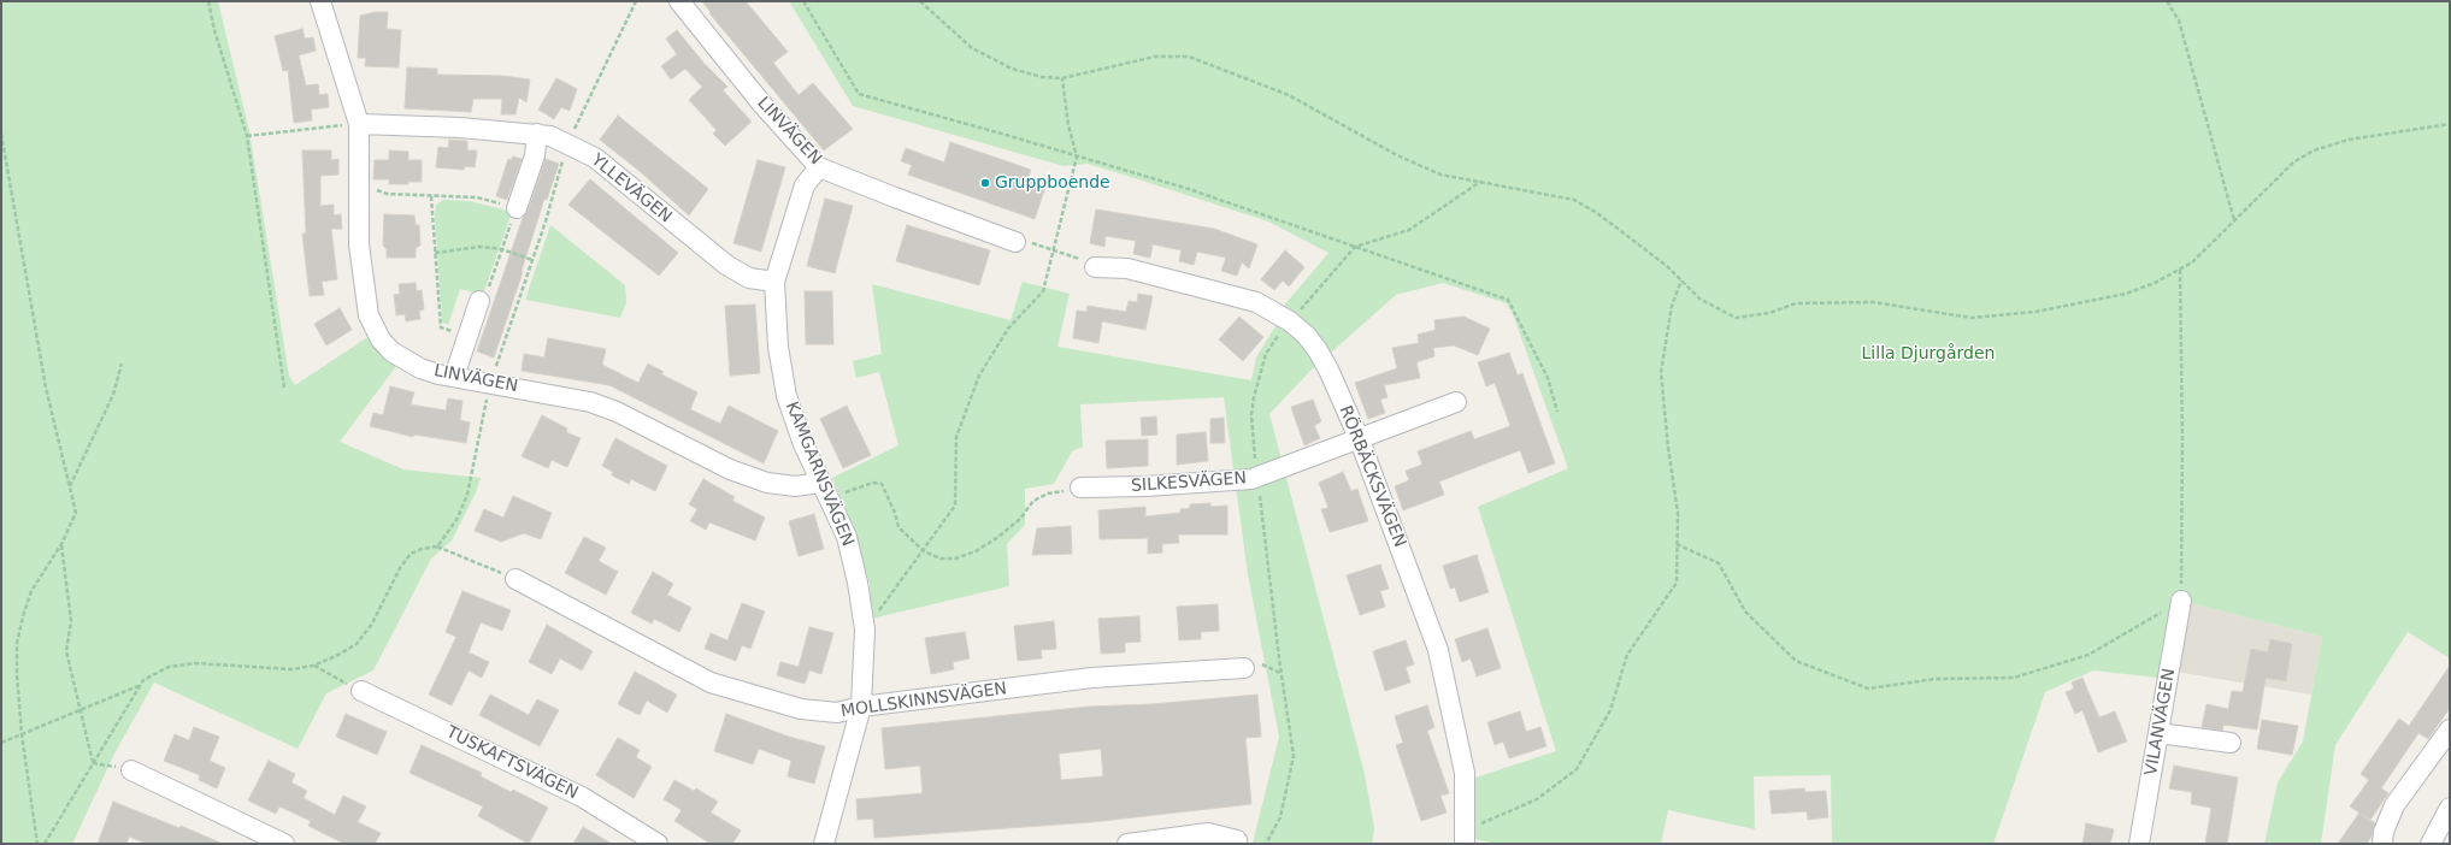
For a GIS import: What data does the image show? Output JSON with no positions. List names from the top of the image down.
{
  "streets": {
    "street": [
      "LINVÄGEN",
      "YLLEVÄGEN",
      "KAMGARNSVÄGEN",
      "RÖRBÄCKSVÄGEN",
      "SILKESVÄGEN",
      "MOLLSKINNSVÄGEN",
      "VILANVÄGEN",
      "TUSKAFTSVÄGEN"
    ]
  },
  "crossings": [
    ["LINVÄGEN", "YLLEVÄGEN"],
    ["LINVÄGEN", "KAMGARNSVÄGEN"],
    ["YLLEVÄGEN", "KAMGARNSVÄGEN"],
    ["KAMGARNSVÄGEN", "MOLLSKINNSVÄGEN"],
    ["RÖRBÄCKSVÄGEN", "SILKESVÄGEN"]
  ],
  "parks": ["Lilla Djurgården"],
  "places": ["Gruppboende"]
}
